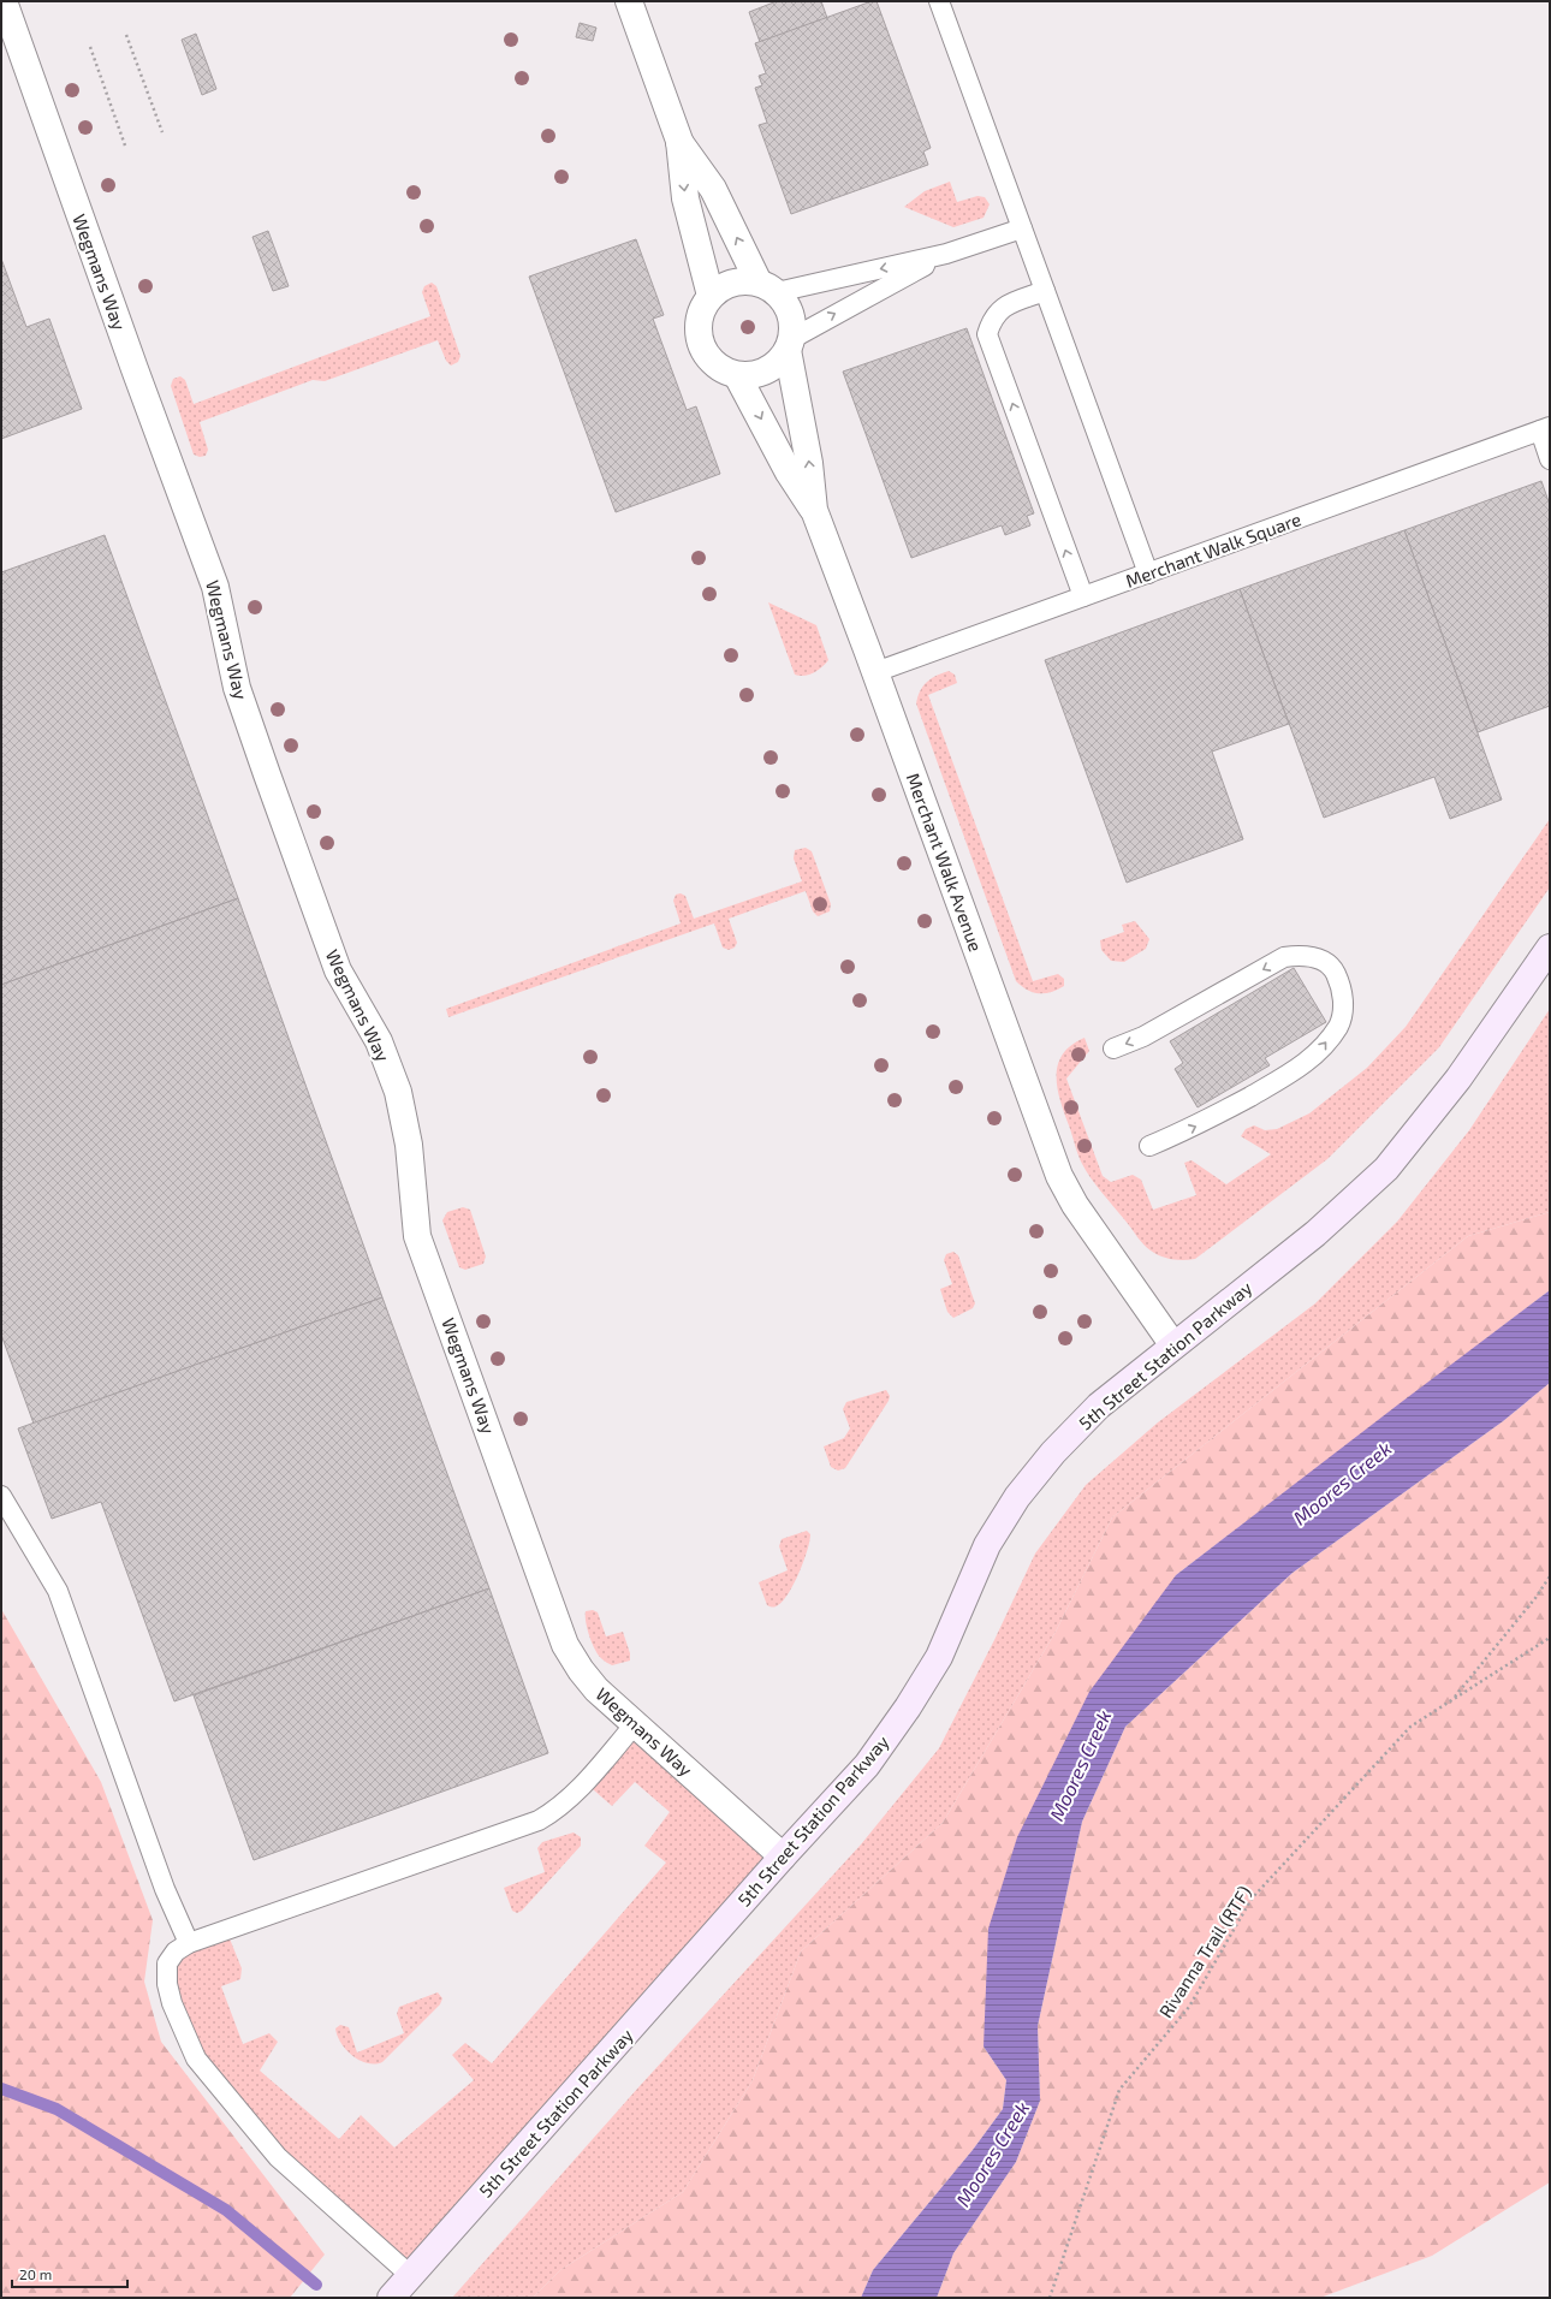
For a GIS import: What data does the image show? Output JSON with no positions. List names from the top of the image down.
{
  "streets": {
    "street": ["Wegmans Way", "Merchant Walk Avenue", "5th Street Station Parkway"],
    "lane": ["Merchant Walk Square"],
    "path": ["Rivanna Trail (RTF)"]
  },
  "crossings": [
    ["Wegmans Way", "5th Street Station Parkway"],
    ["Merchant Walk Square", "Merchant Walk Avenue"],
    ["Merchant Walk Avenue", "5th Street Station Parkway"]
  ],
  "water": ["Moores Creek"],
  "scale_bar": "20 m"
}
